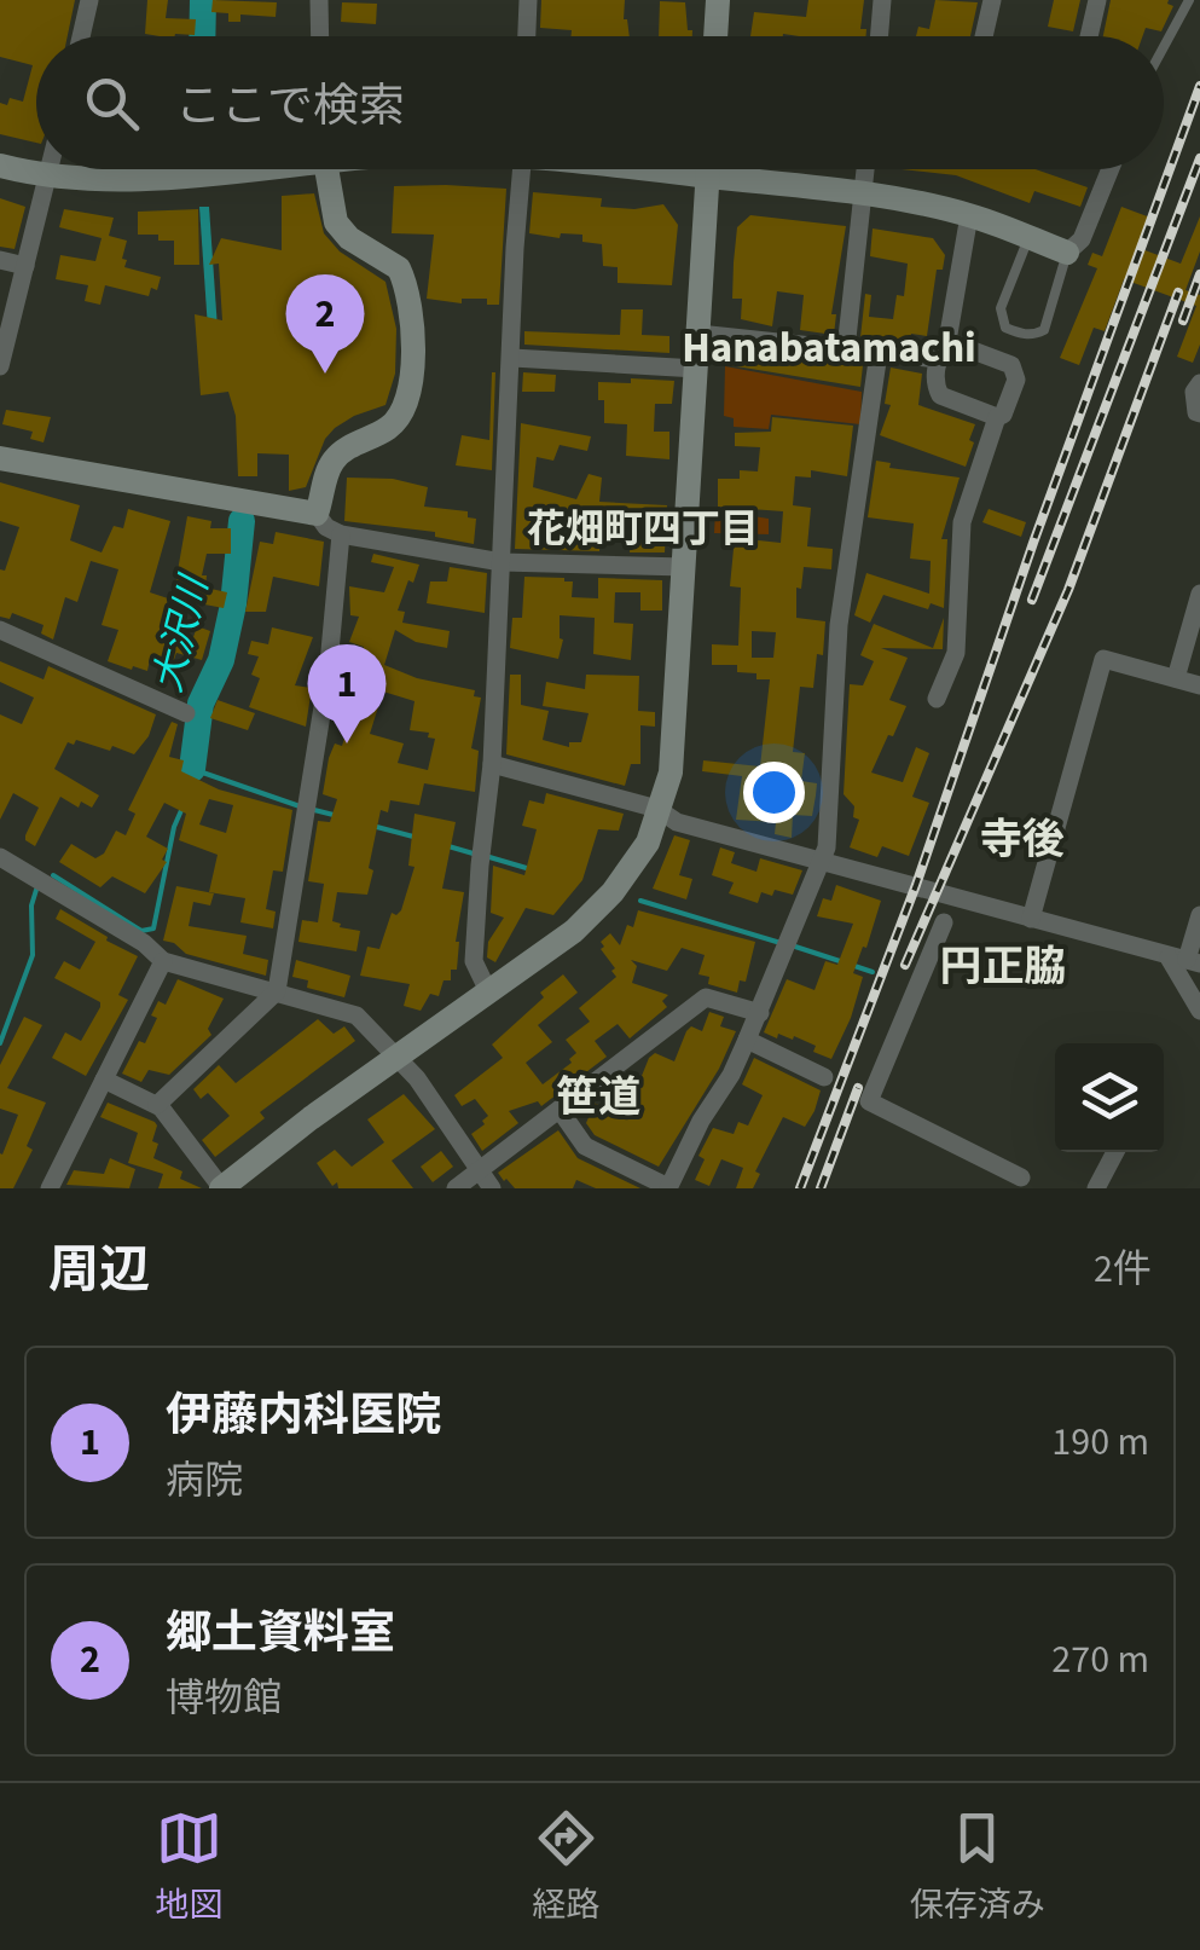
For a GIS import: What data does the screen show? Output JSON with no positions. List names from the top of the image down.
{
  "districts": [
    "Hanabatamachi",
    "花畑町四丁目",
    "寺後",
    "円正脇",
    "笹道"
  ],
  "water": ["大沢川"],
  "page": {
    "search": "ここで検索",
    "pins": ["2", "1"],
    "heading": ["周辺", "2件"],
    "list": [
      {
        "mark": "1",
        "name": "伊藤内科医院",
        "note": "病院",
        "value": "190 m"
      },
      {
        "mark": "2",
        "name": "郷土資料室",
        "note": "博物館",
        "value": "270 m"
      }
    ],
    "nav": ["地図", "経路", "保存済み"]
  }
}
